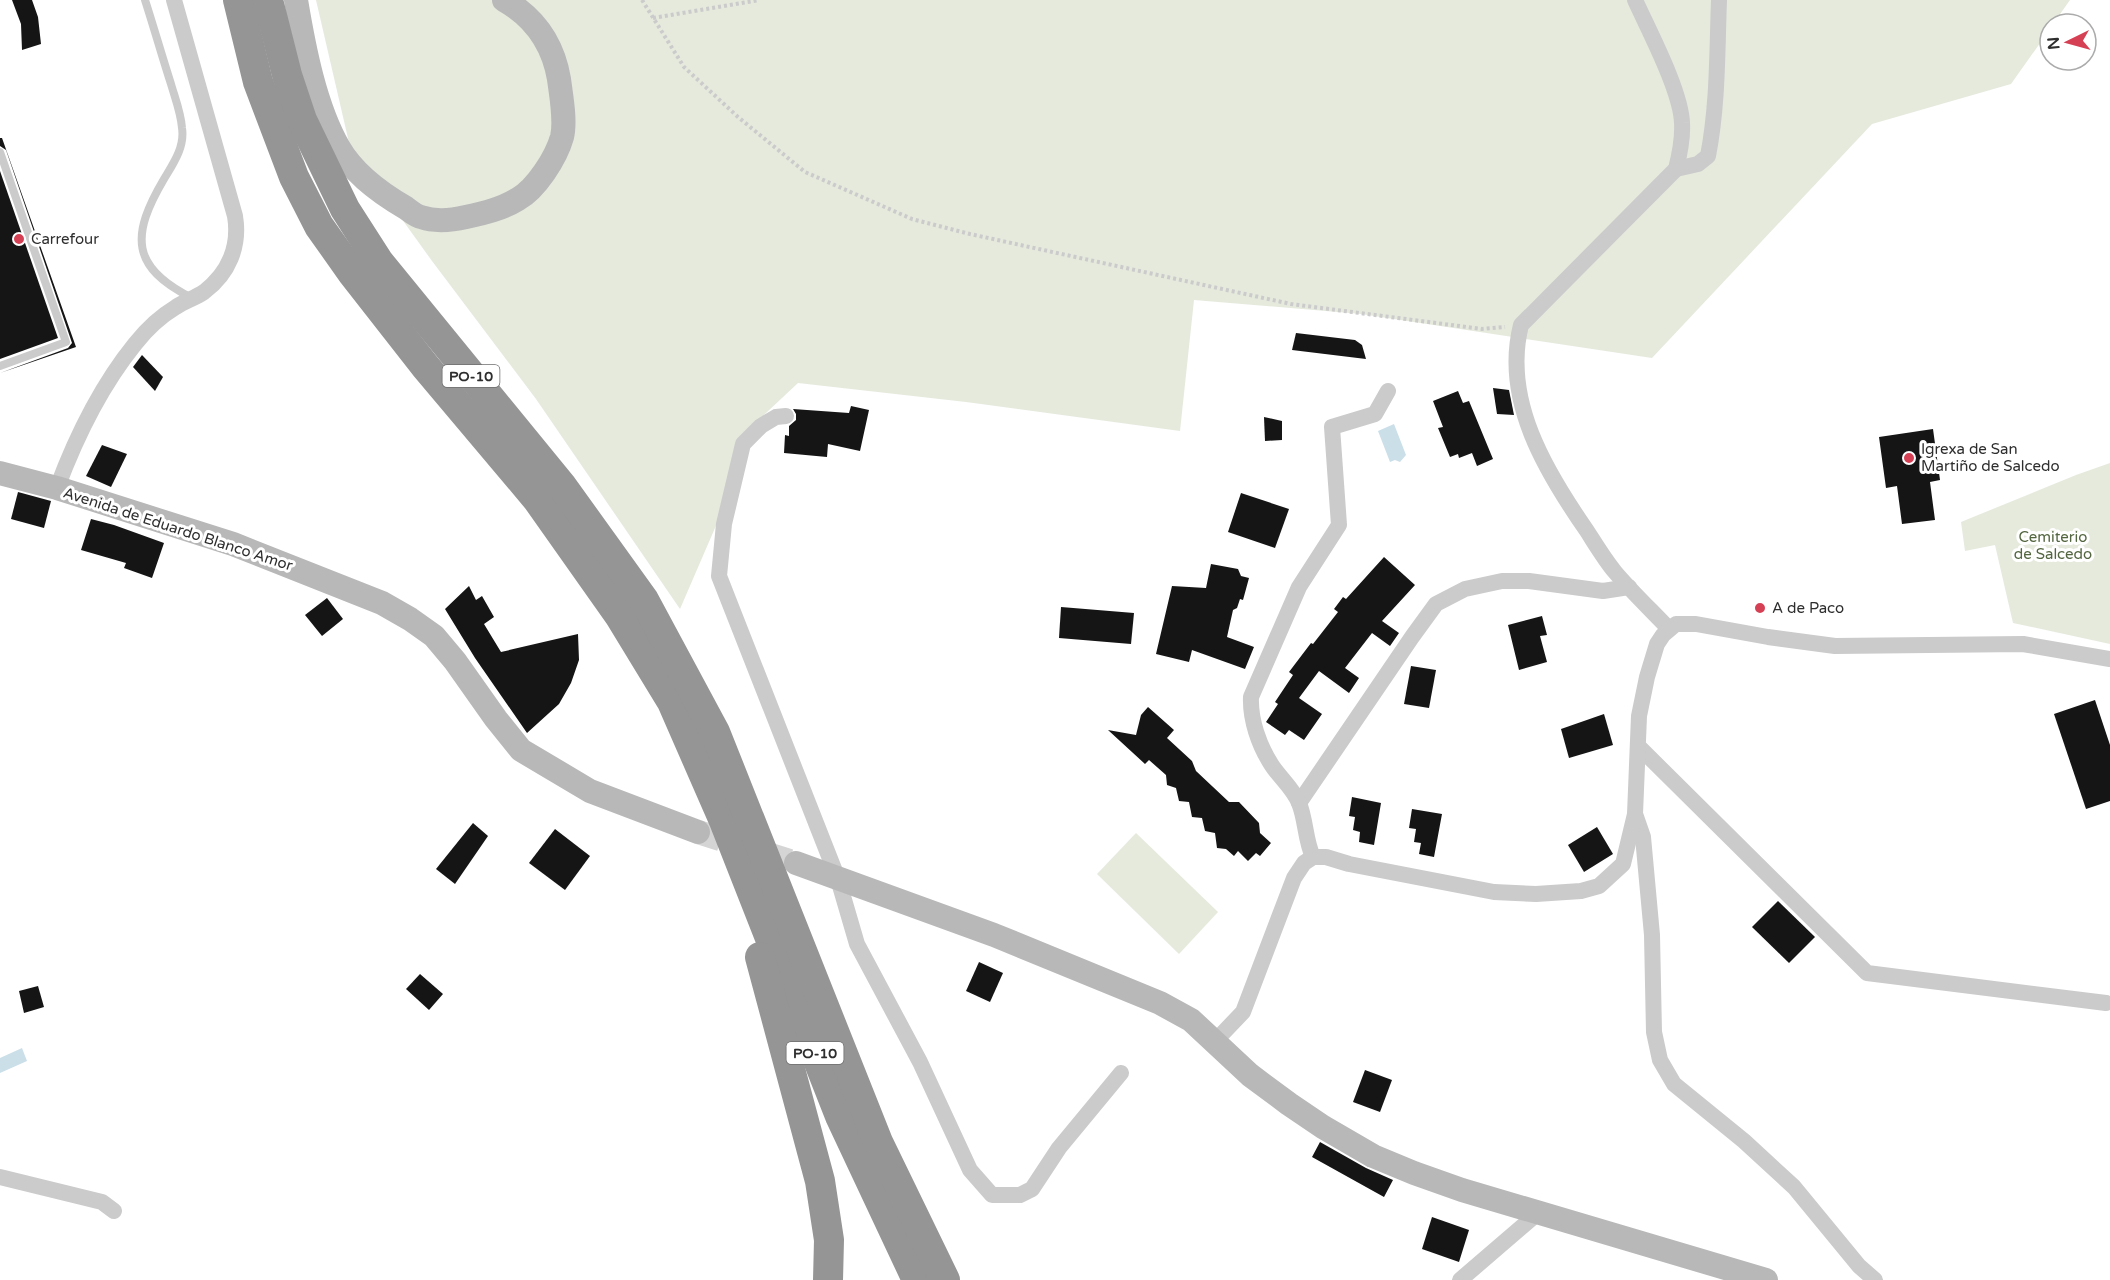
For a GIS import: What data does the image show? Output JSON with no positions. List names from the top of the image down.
{
  "streets": {
    "highway": ["PO-10"],
    "street": ["Avenida de Eduardo Blanco Amor"]
  },
  "crossings": [
    ["PO-10", "Avenida de Eduardo Blanco Amor"]
  ],
  "parks": ["Cemiterio de Salcedo"],
  "places": ["Carrefour", "Igrexa de San Martiño de Salcedo", "A de Paco"],
  "north": "left"
}
